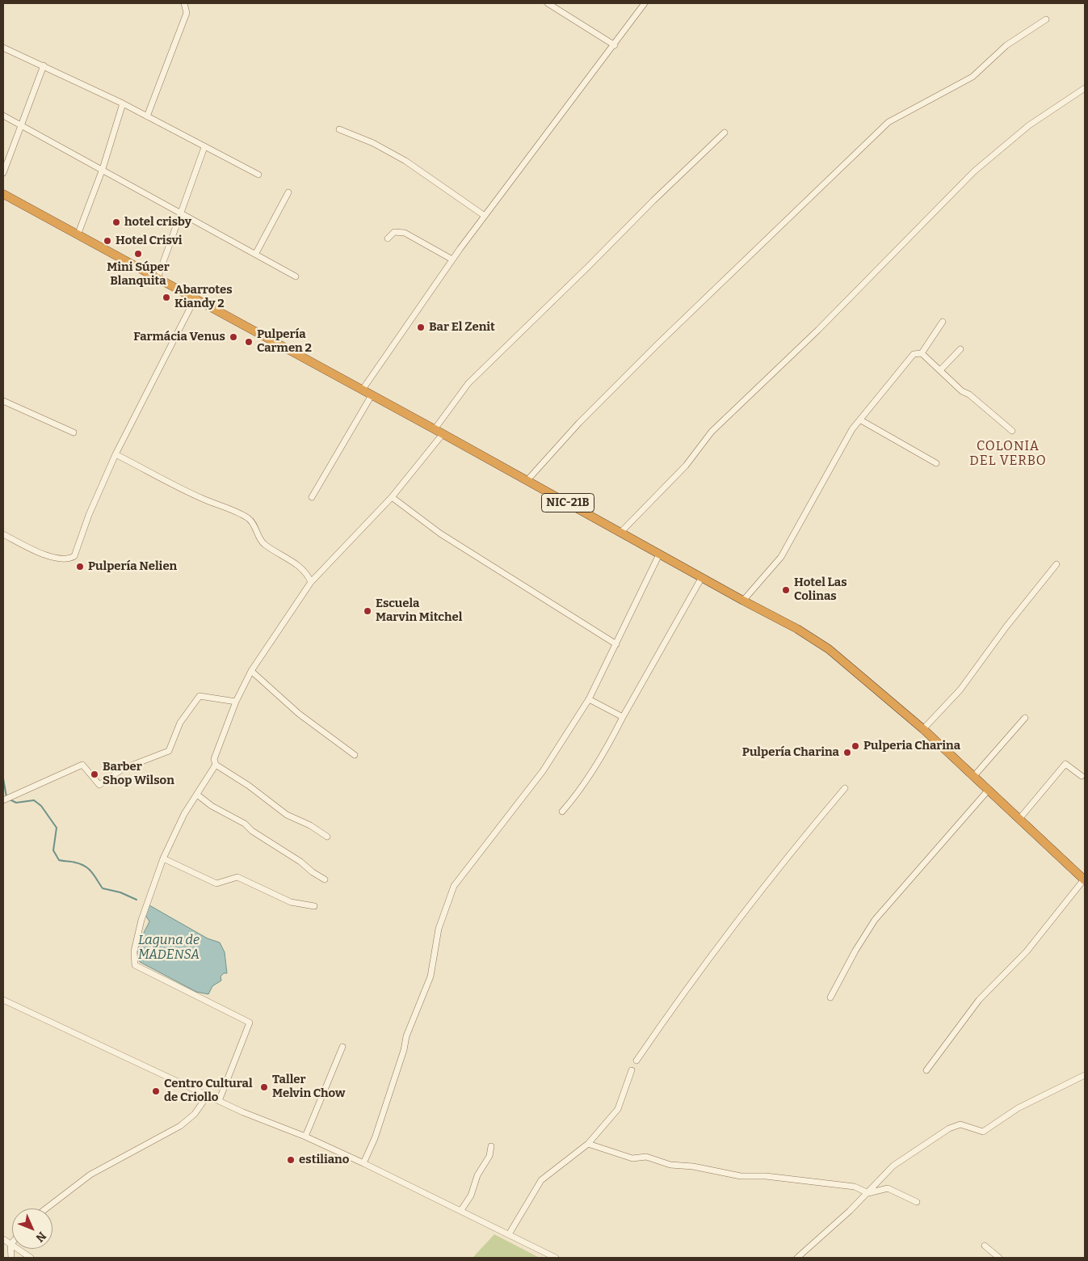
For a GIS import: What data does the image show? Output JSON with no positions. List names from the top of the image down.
{
  "streets": {
    "highway": ["NIC-21B"]
  },
  "districts": ["COLONIA DEL VERBO"],
  "water": ["Laguna de MADENSA"],
  "places": [
    "hotel crisby",
    "Hotel Crisvi",
    "Mini Súper Blanquita",
    "Abarrotes Kiandy 2",
    "Bar El Zenit",
    "Farmácia Venus",
    "Pulpería Carmen 2",
    "Pulpería Nelien",
    "Hotel Las Colinas",
    "Escuela Marvin Mitchel",
    "Pulperia Charina",
    "Pulpería Charina",
    "Barber Shop Wilson",
    "Taller Melvin Chow",
    "Centro Cultural de Criollo",
    "estiliano"
  ],
  "north": "bottom right"
}
